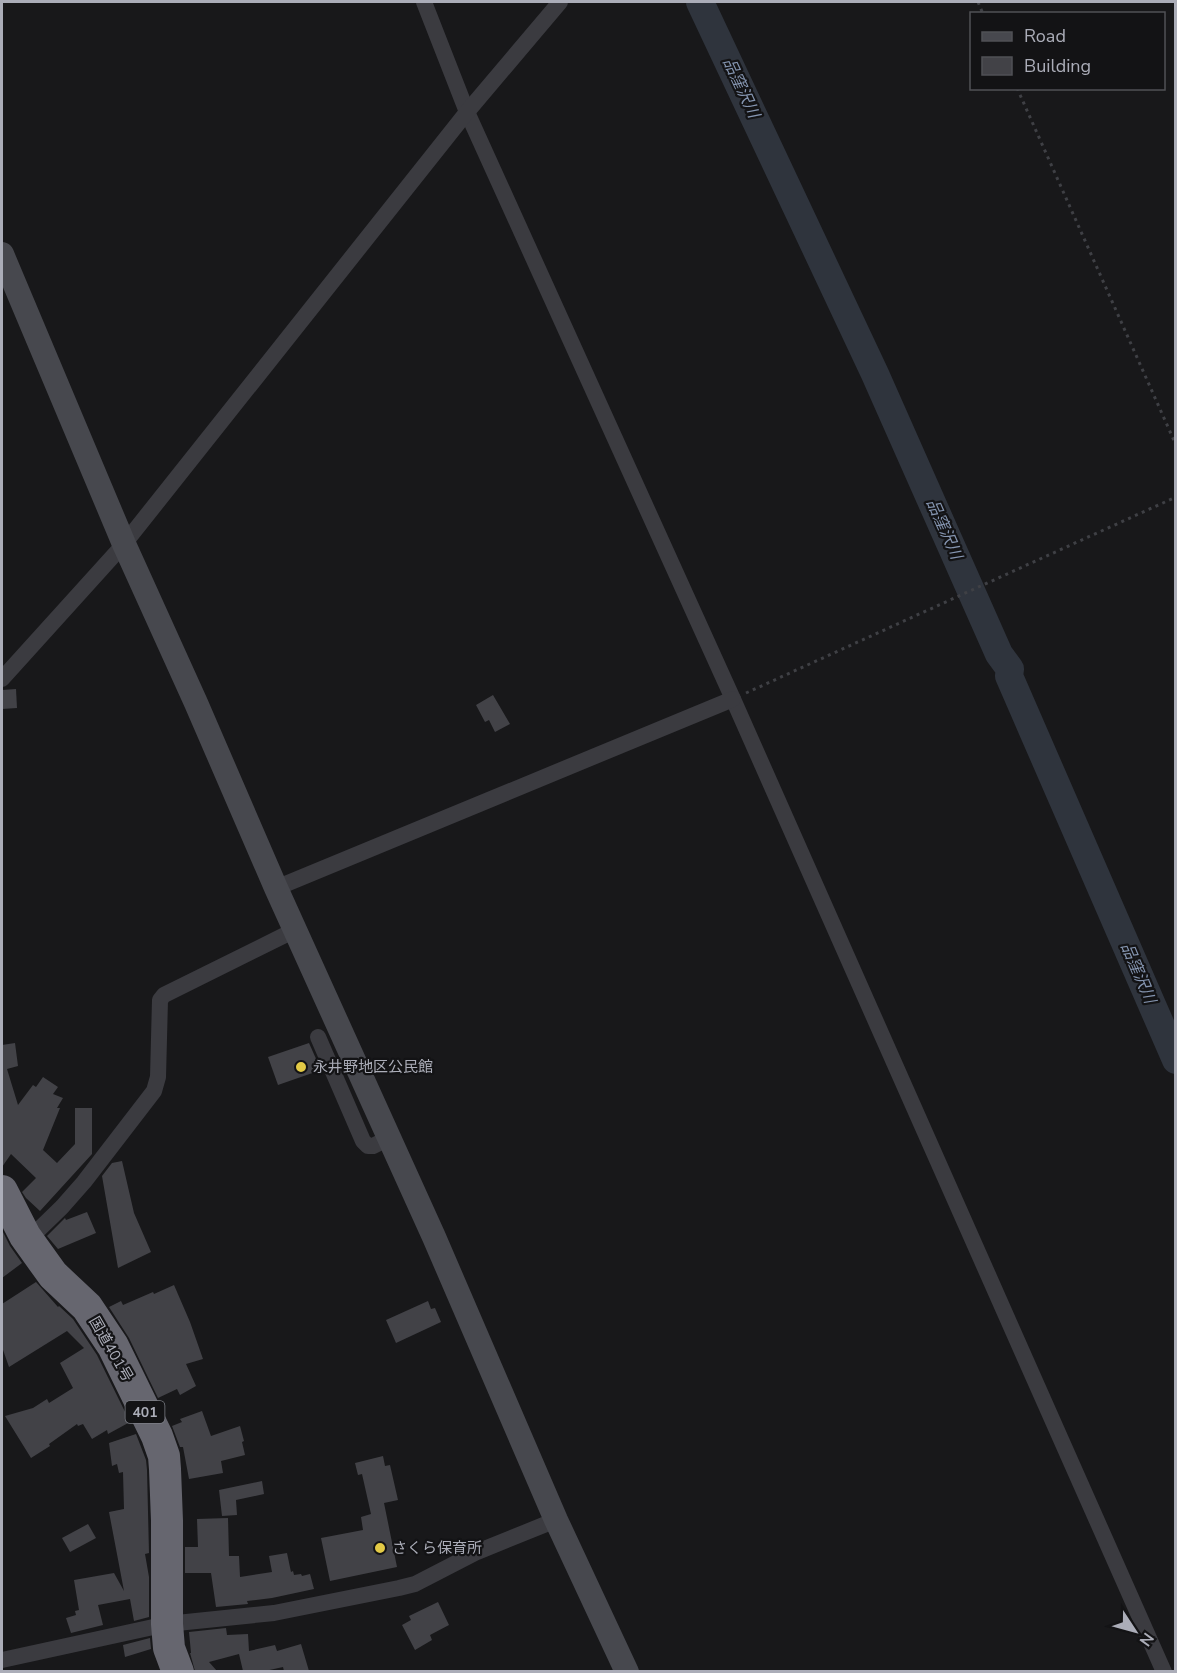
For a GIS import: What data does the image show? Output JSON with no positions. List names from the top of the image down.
{
  "streets": {
    "highway": ["国道401号", "401"]
  },
  "water": ["品窪沢川"],
  "places": ["永井野地区公民館", "さくら保育所"],
  "legend": ["Road", "Building"],
  "north": "bottom right"
}
